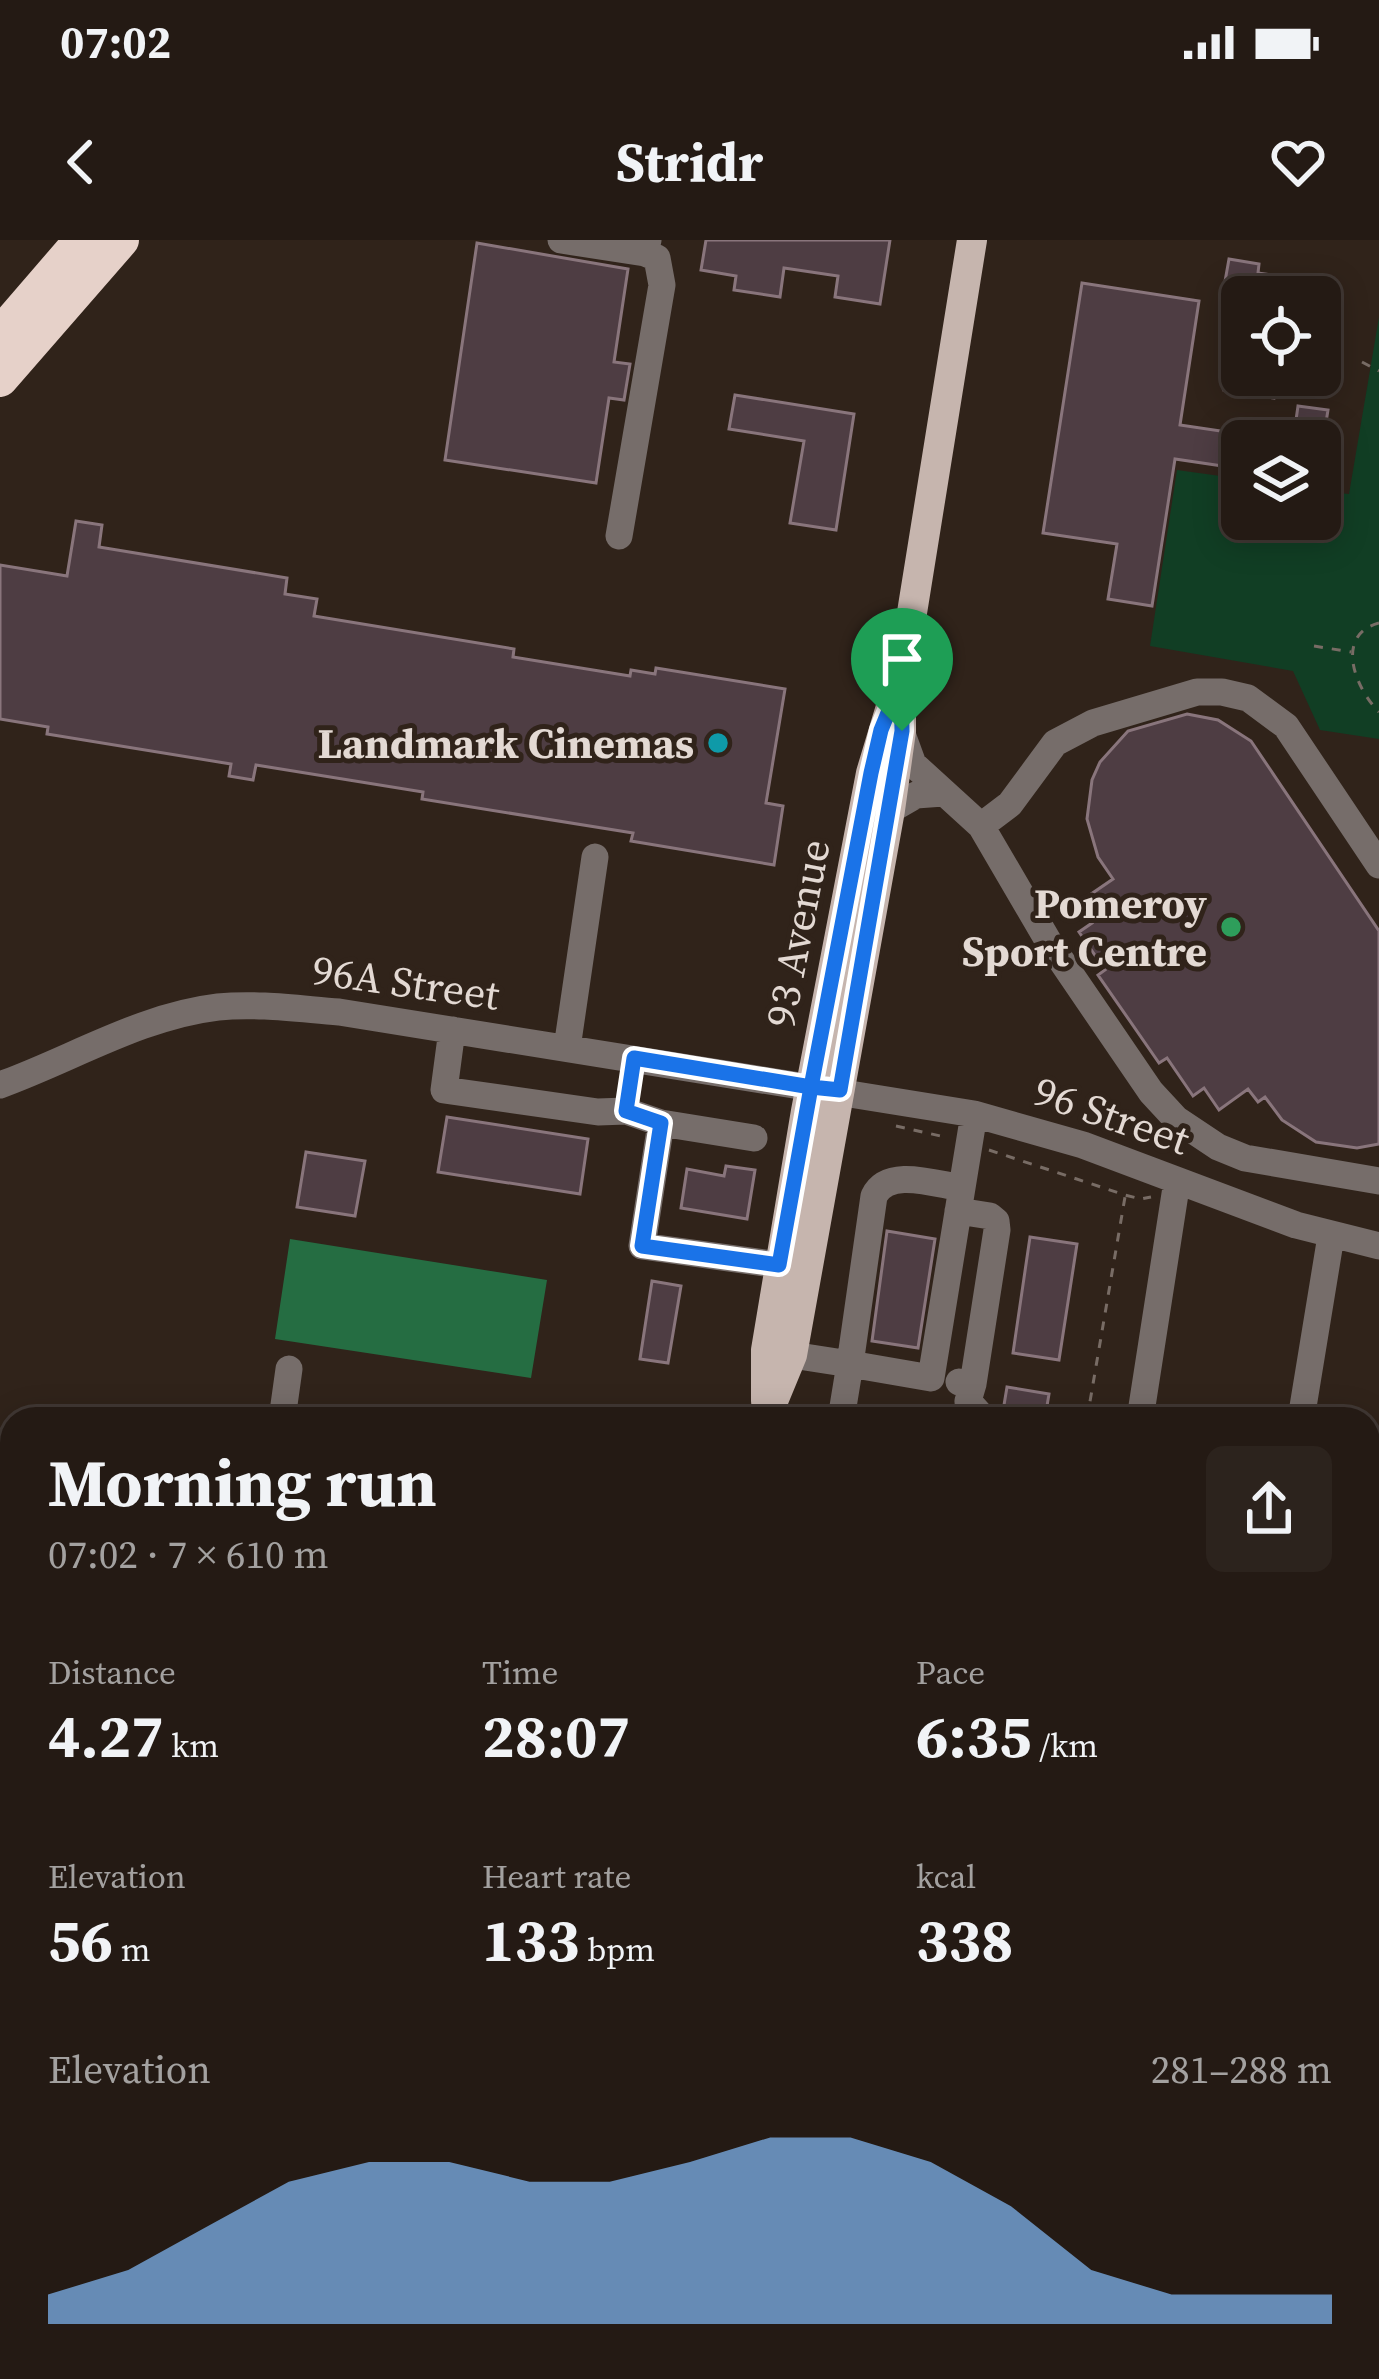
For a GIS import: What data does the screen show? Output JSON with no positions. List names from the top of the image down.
{
  "streets": {
    "main road": ["93 Avenue"],
    "street": ["96A Street", "96 Street"]
  },
  "crossings": [
    ["93 Avenue", "96A Street"],
    ["93 Avenue", "96 Street"],
    ["96A Street", "96 Street"]
  ],
  "places": ["Landmark Cinemas", "Pomeroy Sport Centre"],
  "page": {
    "status": "07:02",
    "header": "Stridr",
    "heading": ["Morning run", "07:02 · 7 × 610 m"],
    "stats": [
      ["Distance", "4.27 km"],
      ["Time", "28:07"],
      ["Pace", "6:35 /km"],
      ["Elevation", "56 m"],
      ["Heart rate", "133 bpm"],
      ["kcal", "338"]
    ],
    "chart": ["Elevation", "281–288 m"]
  }
}
